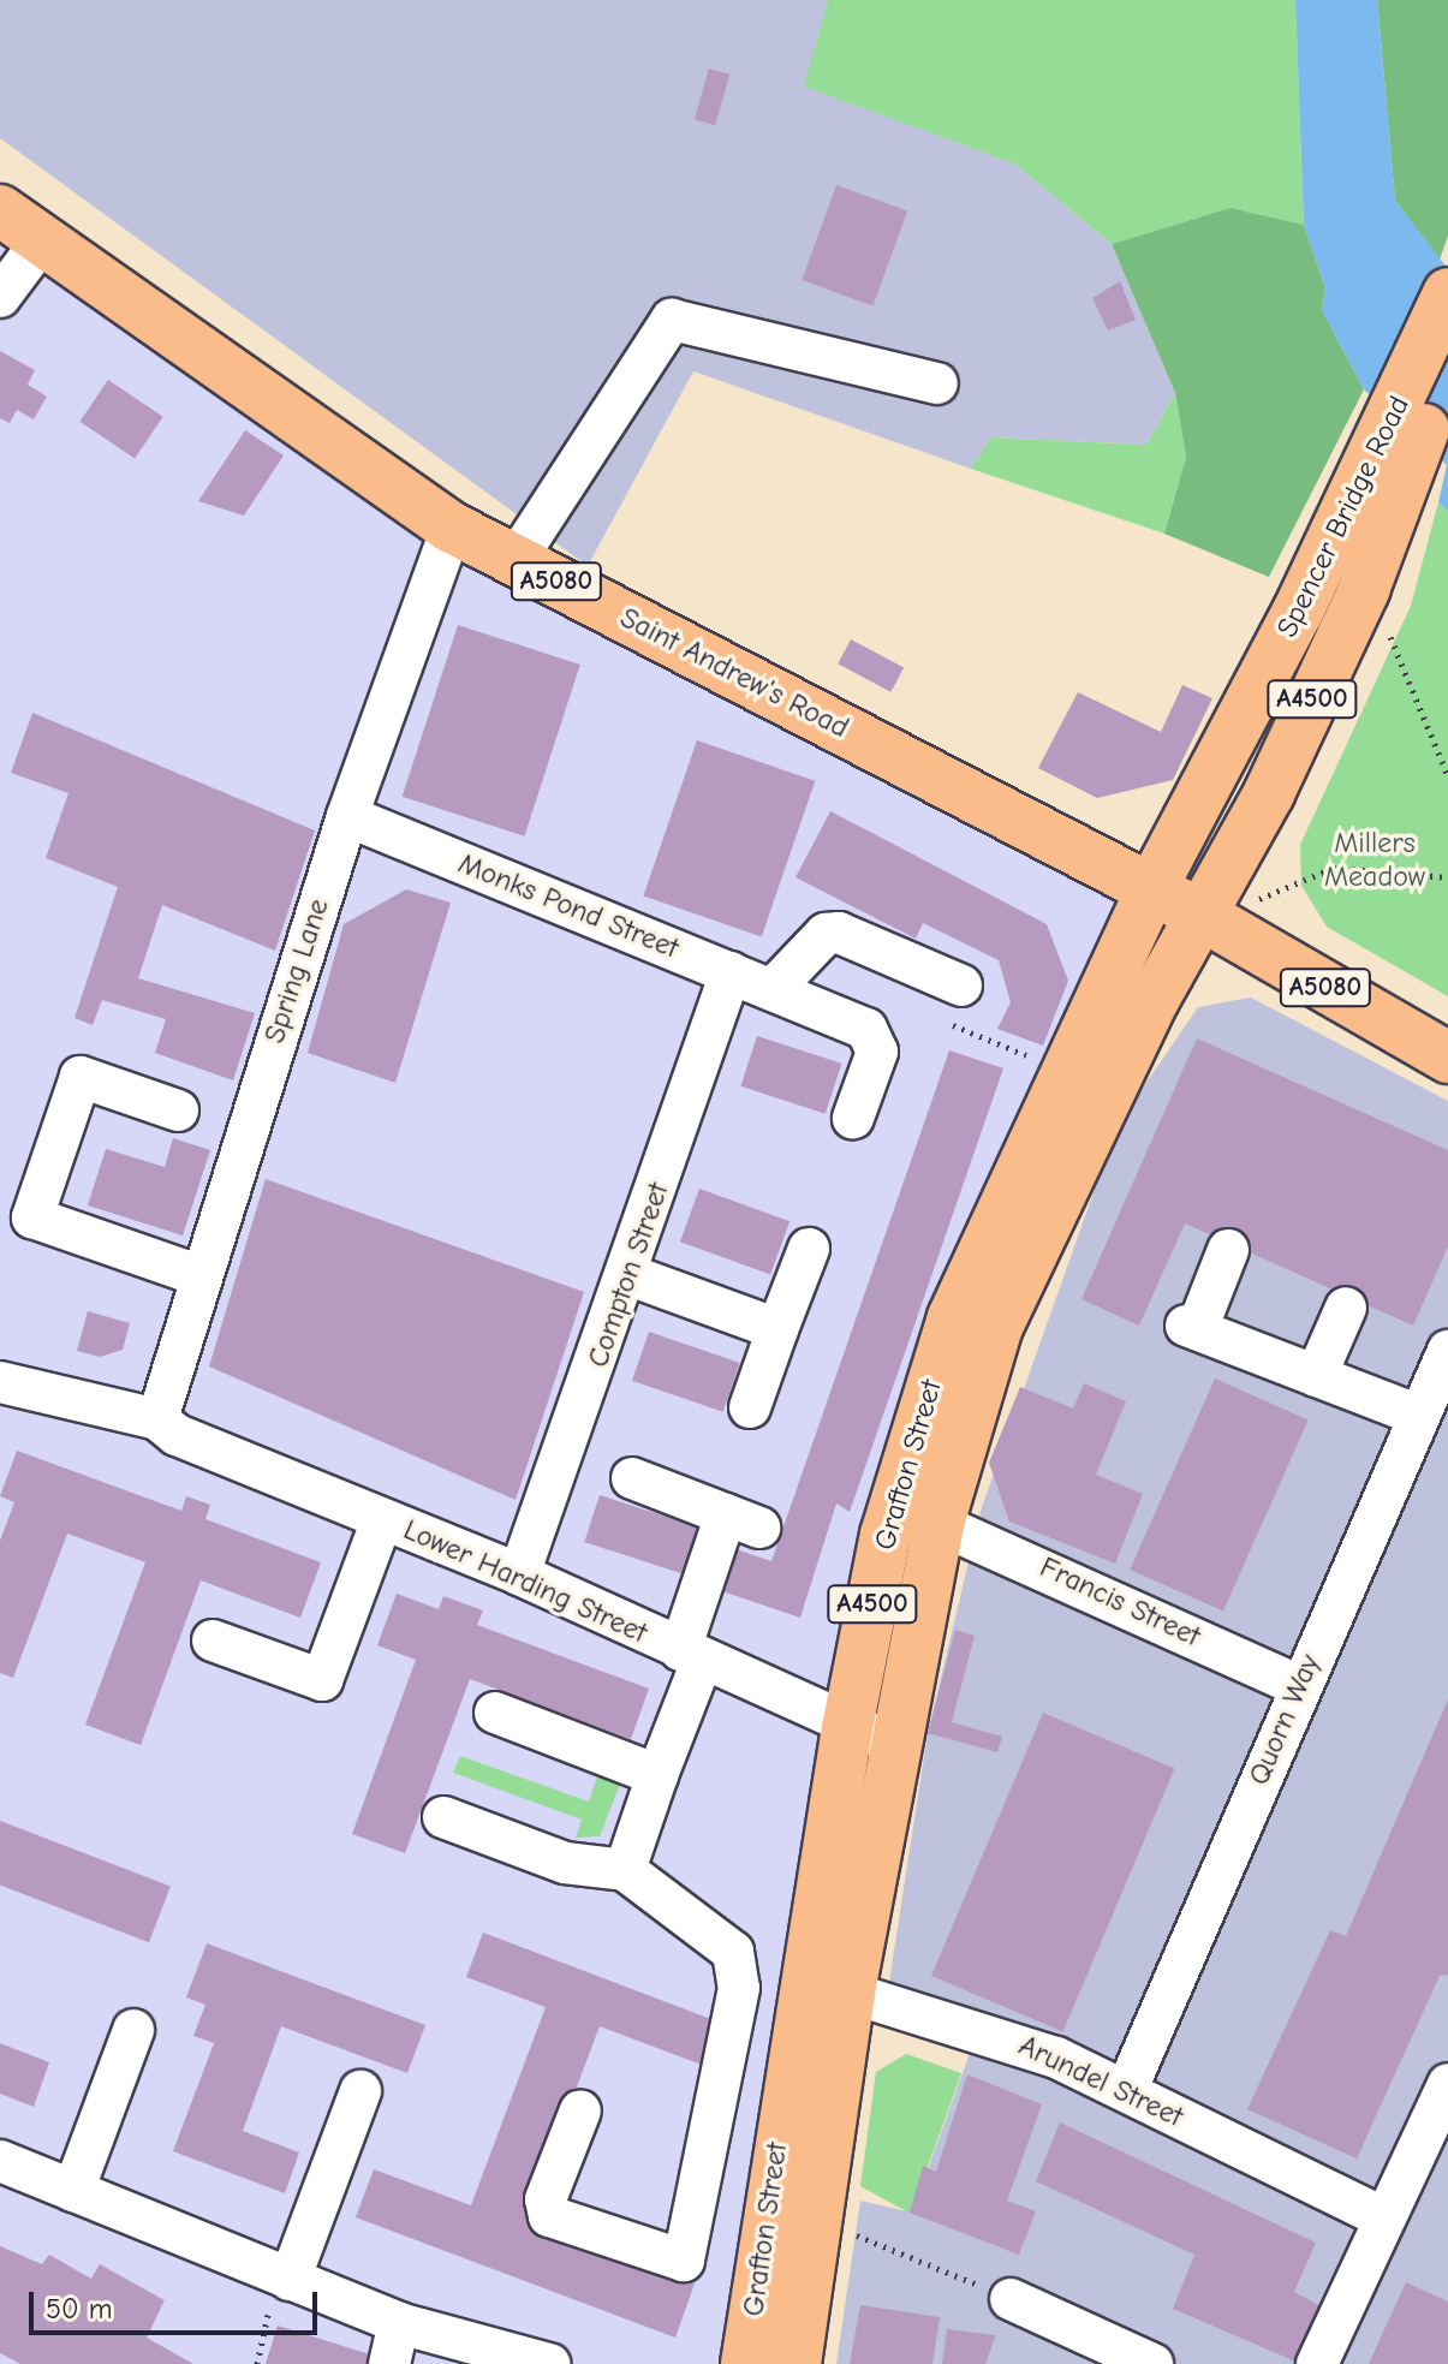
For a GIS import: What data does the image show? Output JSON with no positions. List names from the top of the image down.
{
  "streets": {
    "main road": [
      "Spencer Bridge Road",
      "A5080",
      "Saint Andrew's Road",
      "A4500",
      "Grafton Street"
    ],
    "street": [
      "Monks Pond Street",
      "Spring Lane",
      "Compton Street",
      "Lower Harding Street",
      "Francis Street",
      "Quorn Way",
      "Arundel Street"
    ]
  },
  "crossings": [
    ["Spencer Bridge Road", "Saint Andrew's Road"],
    ["Spencer Bridge Road", "Grafton Street"],
    ["Saint Andrew's Road", "Spring Lane"],
    ["Saint Andrew's Road", "Grafton Street"],
    ["Monks Pond Street", "Spring Lane"],
    ["Monks Pond Street", "Compton Street"],
    ["Spring Lane", "Lower Harding Street"],
    ["Compton Street", "Lower Harding Street"],
    ["Grafton Street", "Lower Harding Street"],
    ["Grafton Street", "Francis Street"],
    ["Grafton Street", "Arundel Street"],
    ["Francis Street", "Quorn Way"],
    ["Quorn Way", "Arundel Street"]
  ],
  "parks": ["Millers Meadow"],
  "scale_bar": "50 m"
}
